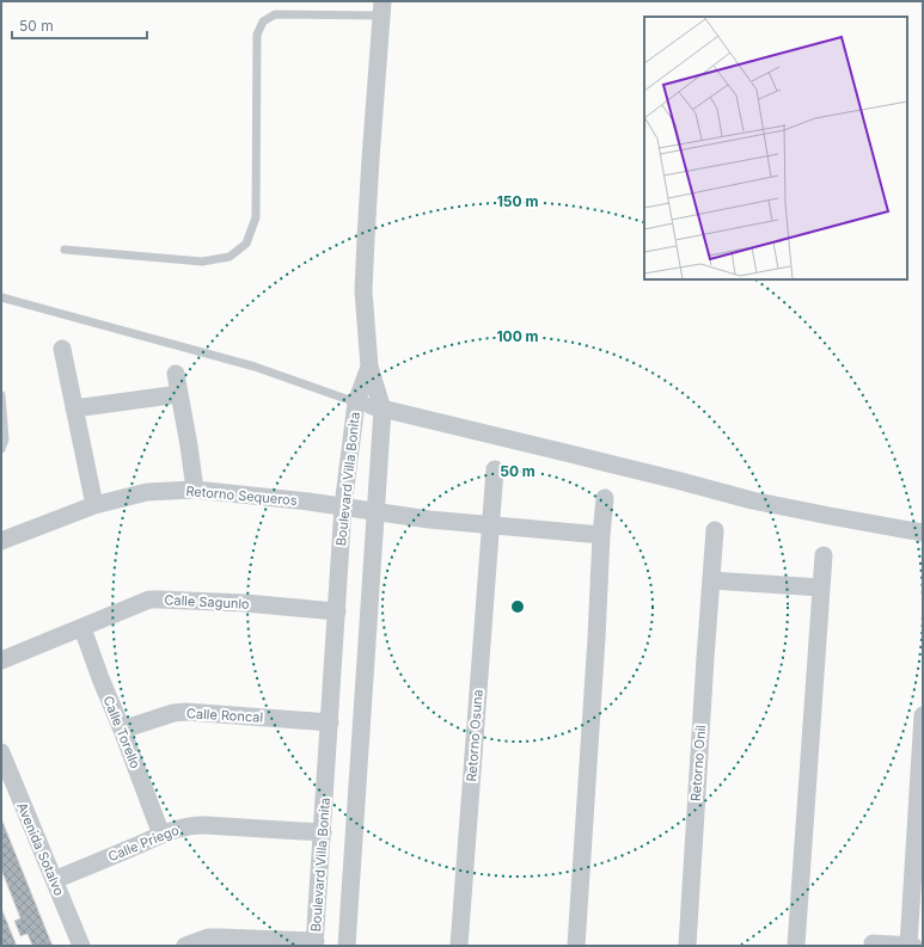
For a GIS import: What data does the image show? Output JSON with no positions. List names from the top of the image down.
{
  "streets": {
    "street": [
      "Boulevard Villa Bonita",
      "Retorno Sequeros",
      "Calle Sagunlo",
      "Calle Roncal",
      "Calle Torello",
      "Retorno Osuna",
      "Retorno Onil",
      "Calle Priego",
      "Avenida Sotalvo"
    ]
  },
  "crossings": [
    ["Boulevard Villa Bonita", "Retorno Sequeros"],
    ["Boulevard Villa Bonita", "Calle Sagunlo"],
    ["Boulevard Villa Bonita", "Calle Roncal"],
    ["Boulevard Villa Bonita", "Calle Priego"],
    ["Calle Sagunlo", "Calle Torello"],
    ["Calle Roncal", "Calle Torello"],
    ["Calle Torello", "Calle Priego"],
    ["Calle Priego", "Avenida Sotalvo"]
  ],
  "scale_bar": "50 m",
  "rings": ["150 m", "100 m", "50 m"]
}
